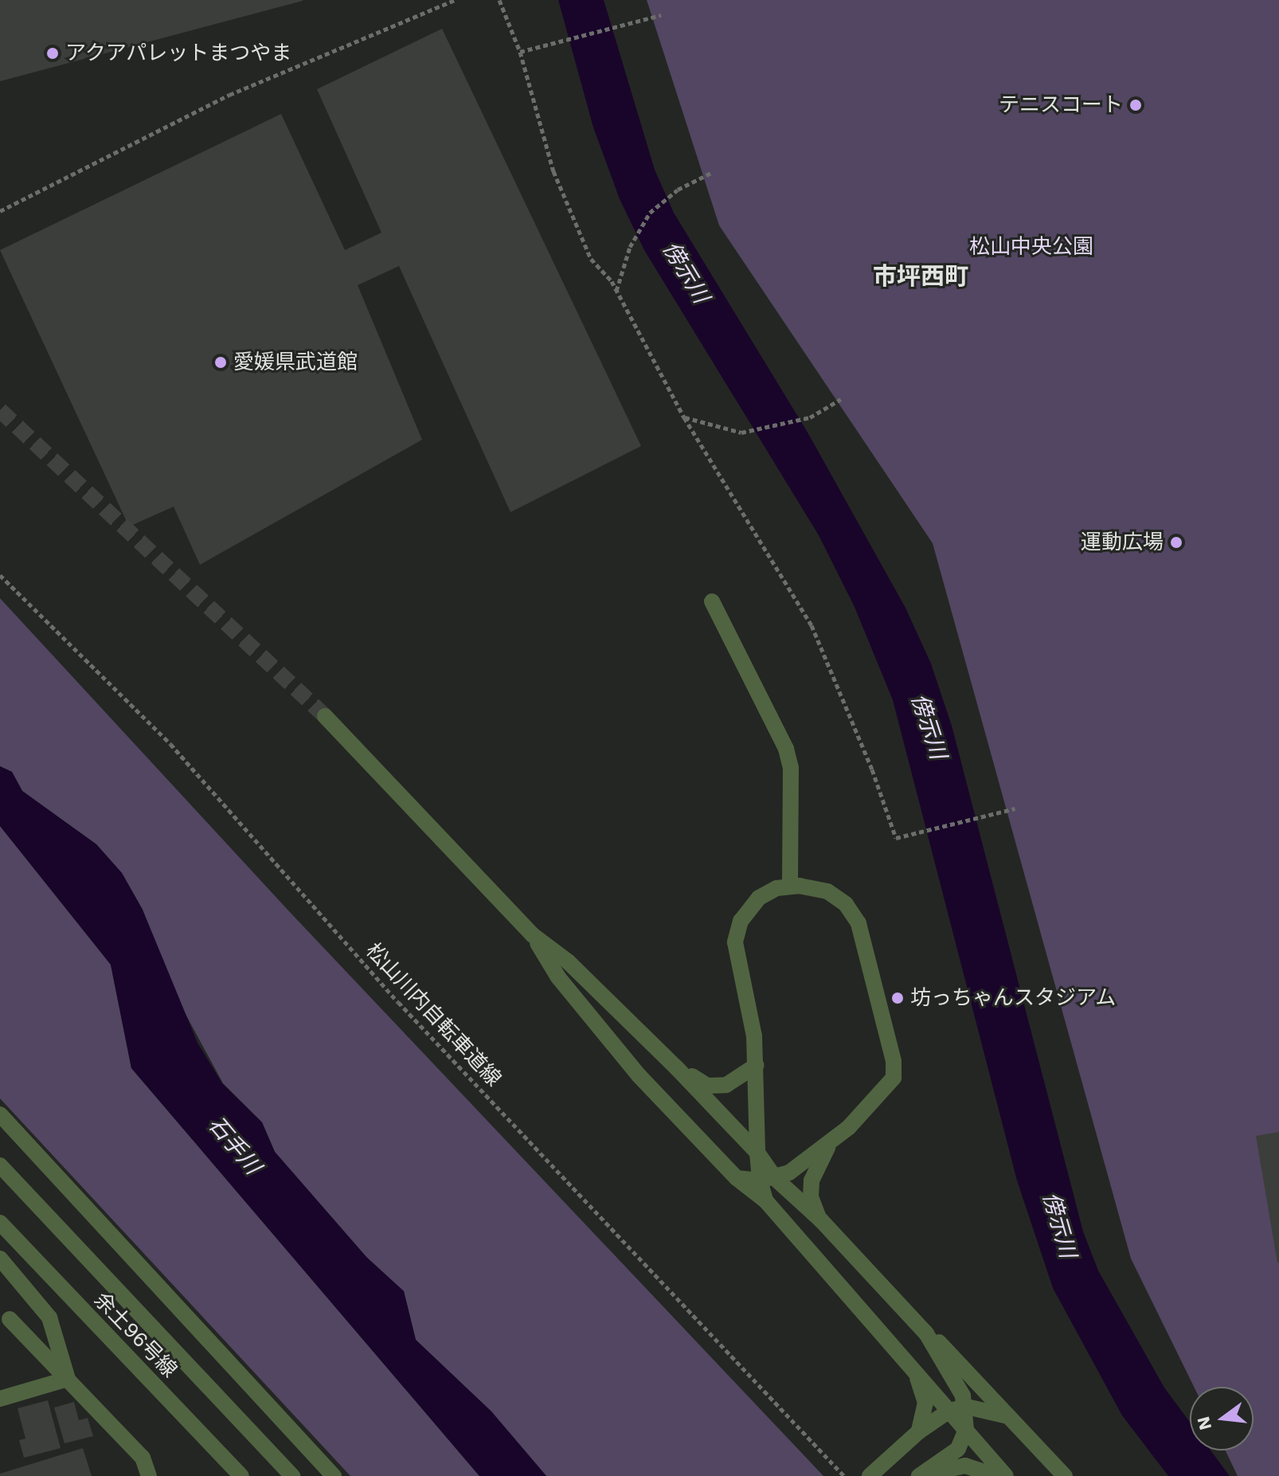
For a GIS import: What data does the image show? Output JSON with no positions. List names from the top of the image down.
{
  "streets": {
    "street": ["余土96号線"],
    "path": ["松山川内自転車道線"]
  },
  "districts": ["市坪西町"],
  "water": ["傍示川", "石手川"],
  "parks": ["松山中央公園"],
  "places": [
    "アクアパレットまつやま",
    "テニスコート",
    "愛媛県武道館",
    "運動広場",
    "坊っちゃんスタジアム"
  ],
  "north": "left"
}
